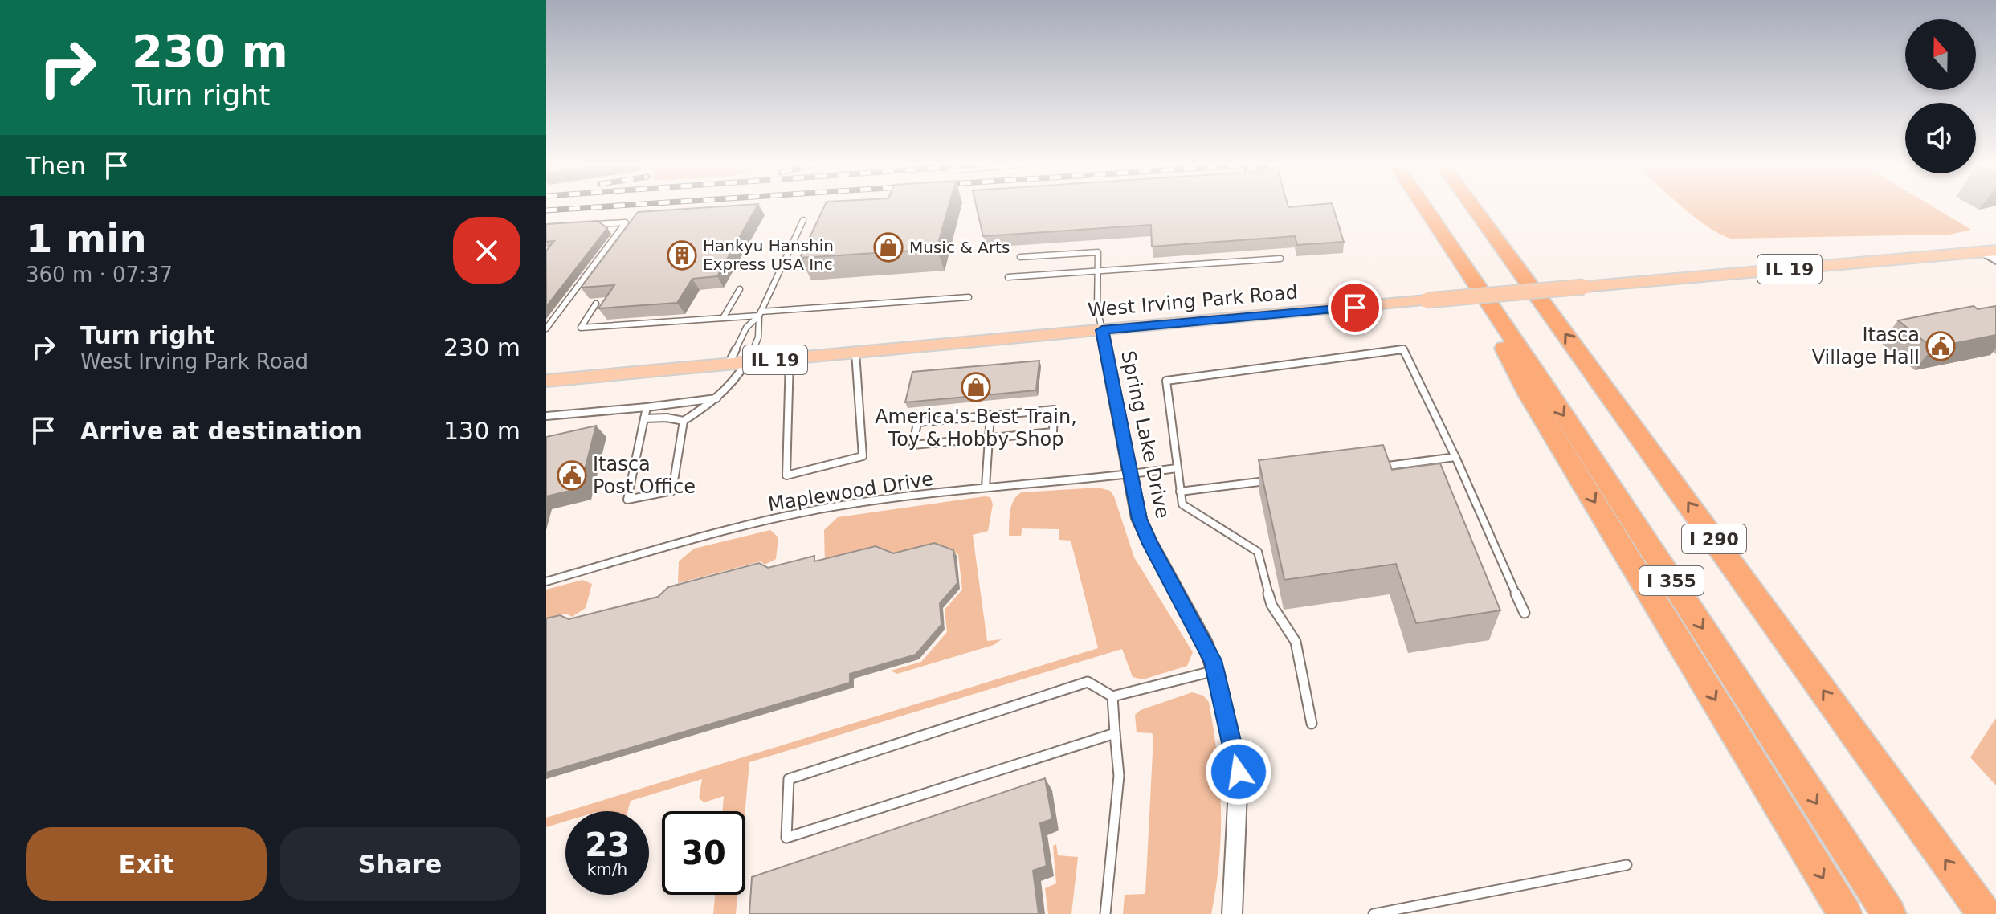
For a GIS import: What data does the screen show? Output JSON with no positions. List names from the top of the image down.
{
  "streets": {
    "highway": ["I 290", "I 355"],
    "main road": ["IL 19", "West Irving Park Road"],
    "street": ["Spring Lake Drive"],
    "lane": ["Maplewood Drive"]
  },
  "crossings": [
    ["West Irving Park Road", "Spring Lake Drive"],
    ["Spring Lake Drive", "Maplewood Drive"]
  ],
  "places": {
    "shop": ["Music & Arts", "America's Best Train, Toy & Hobby Shop"],
    "building": ["Hankyu Hanshin Express USA Inc"],
    "public building": ["Itasca Village Hall", "Itasca Post Office"]
  },
  "north": "top",
  "page": {
    "turn": ["230 m", "Turn right"],
    "then": "Then",
    "heading": ["1 min", "360 m · 07:37"],
    "list": [
      {
        "name": "Turn right",
        "note": "West Irving Park Road",
        "value": "230 m"
      },
      {
        "name": "Arrive at destination",
        "value": "130 m"
      }
    ],
    "speed": "23 km/h",
    "limit": "30",
    "buttons": ["Exit", "Share"]
  }
}
